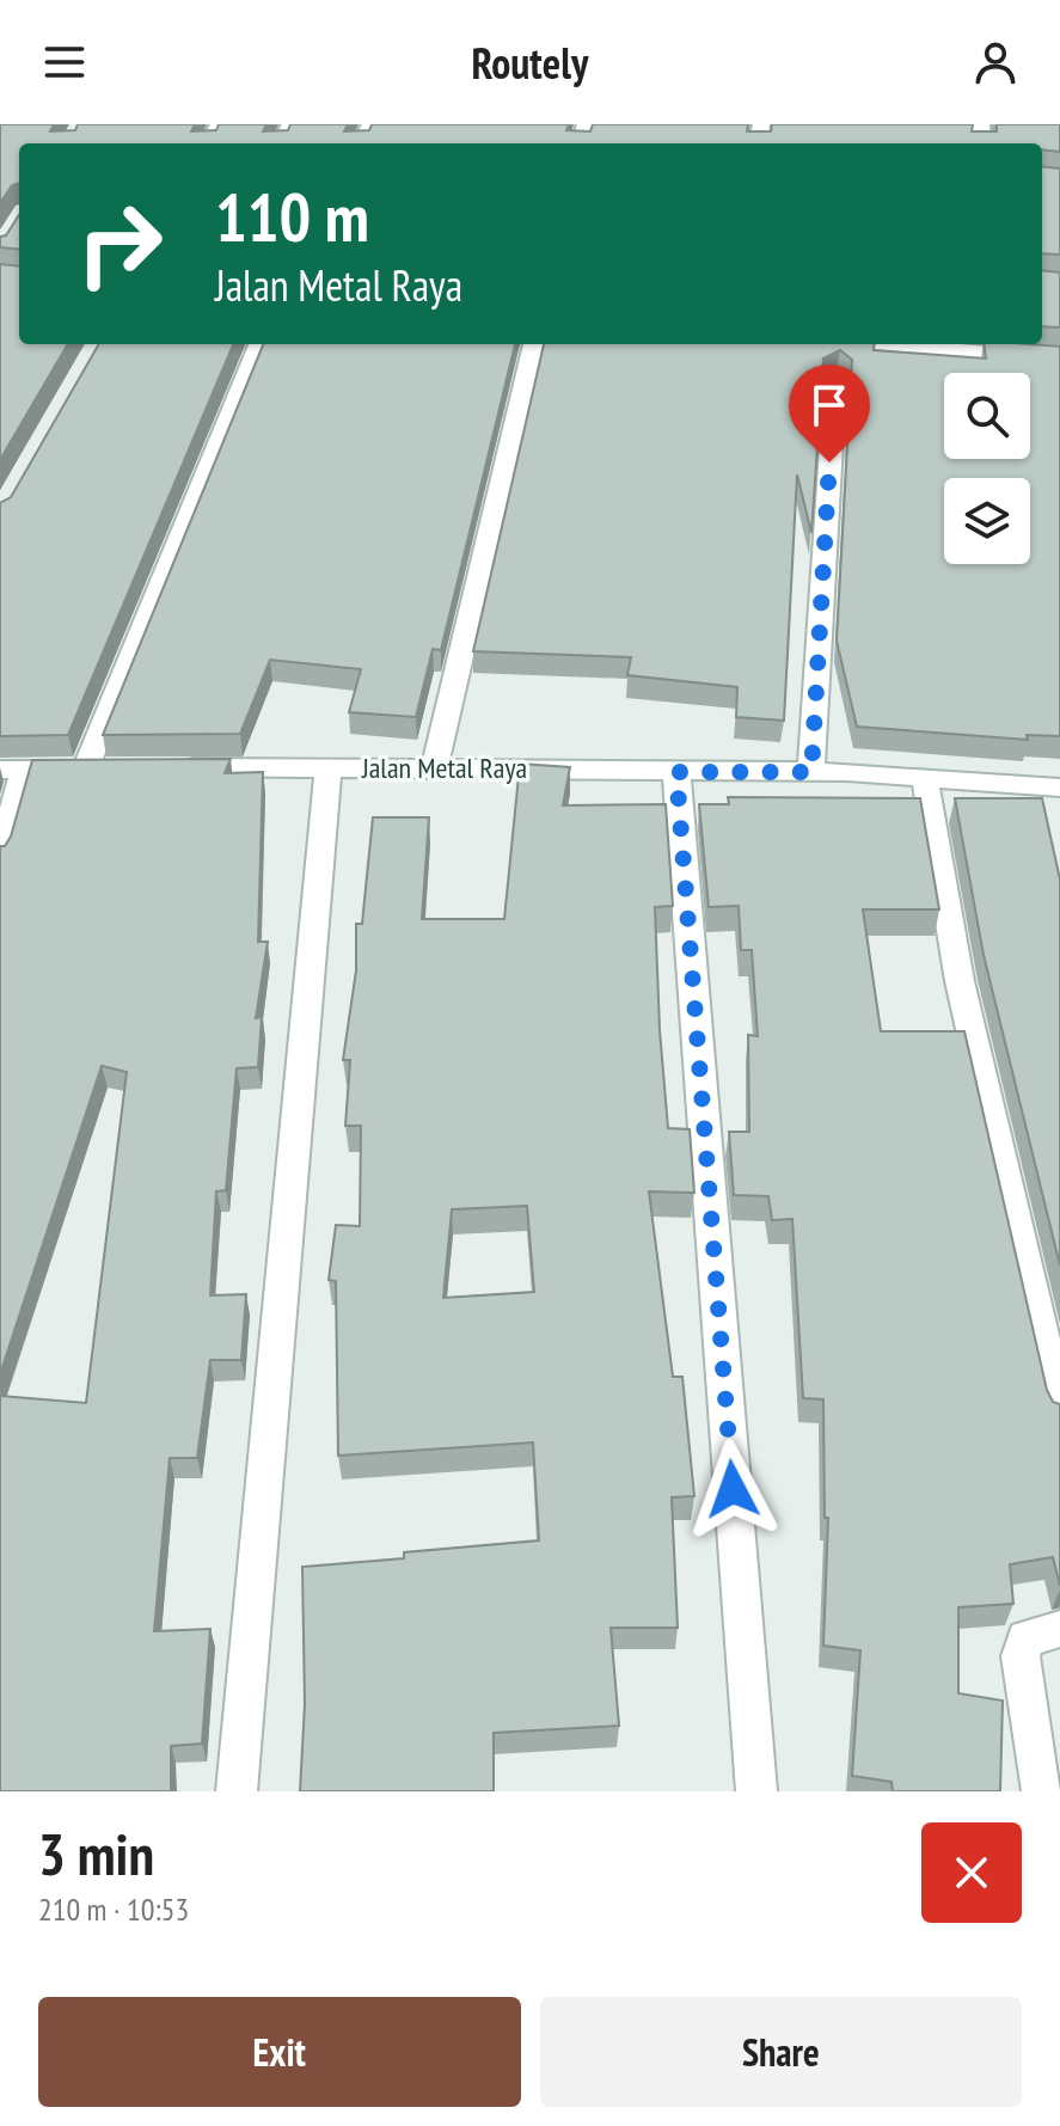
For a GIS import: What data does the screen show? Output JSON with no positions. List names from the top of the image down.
{
  "streets": {
    "street": ["Jalan Metal Raya"]
  },
  "page": {
    "header": "Routely",
    "turn": ["110 m", "Jalan Metal Raya"],
    "heading": ["3 min", "210 m · 10:53"],
    "buttons": ["Exit", "Share"]
  }
}
